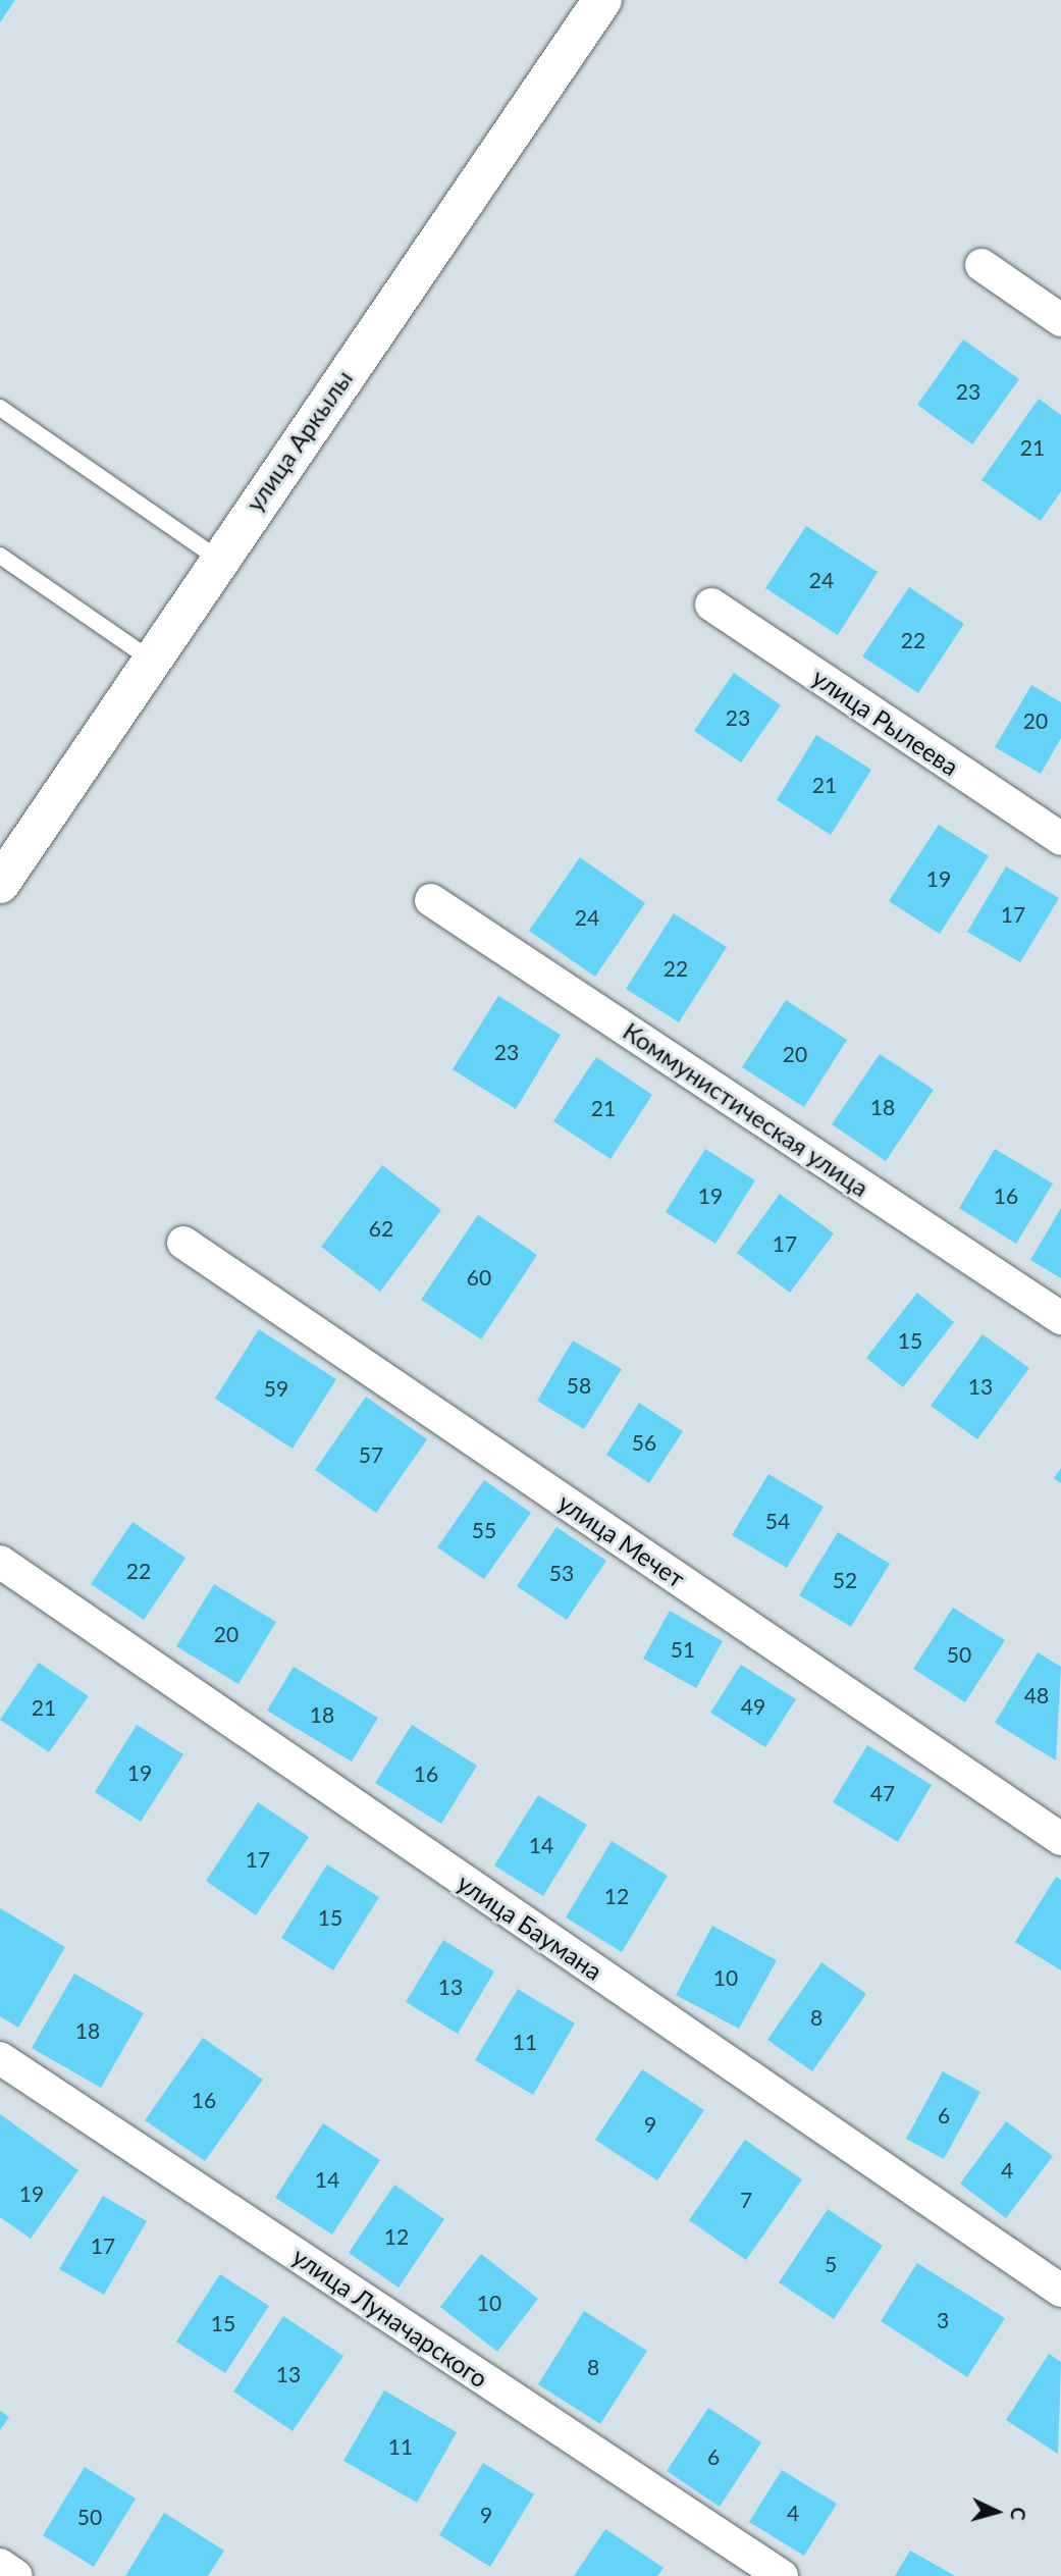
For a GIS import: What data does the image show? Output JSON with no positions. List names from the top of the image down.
{
  "streets": {
    "street": [
      "улица Аркылы",
      "улица Рылеева",
      "Коммунистическая улица",
      "улица Мечет",
      "улица Баумана",
      "улица Луначарского"
    ]
  },
  "house_numbers": [
    "23",
    "21",
    "24",
    "22",
    "23",
    "20",
    "21",
    "19",
    "17",
    "24",
    "22",
    "23",
    "20",
    "18",
    "21",
    "19",
    "16",
    "62",
    "17",
    "60",
    "15",
    "58",
    "13",
    "59",
    "56",
    "57",
    "54",
    "55",
    "22",
    "53",
    "52",
    "20",
    "51",
    "50",
    "48",
    "49",
    "21",
    "18",
    "19",
    "16",
    "47",
    "14",
    "17",
    "12",
    "15",
    "10",
    "13",
    "8",
    "18",
    "11",
    "16",
    "6",
    "9",
    "4",
    "14",
    "19",
    "7",
    "12",
    "17",
    "5",
    "10",
    "3",
    "15",
    "8",
    "13",
    "11",
    "6",
    "4",
    "9",
    "50"
  ],
  "north": "right"
}
